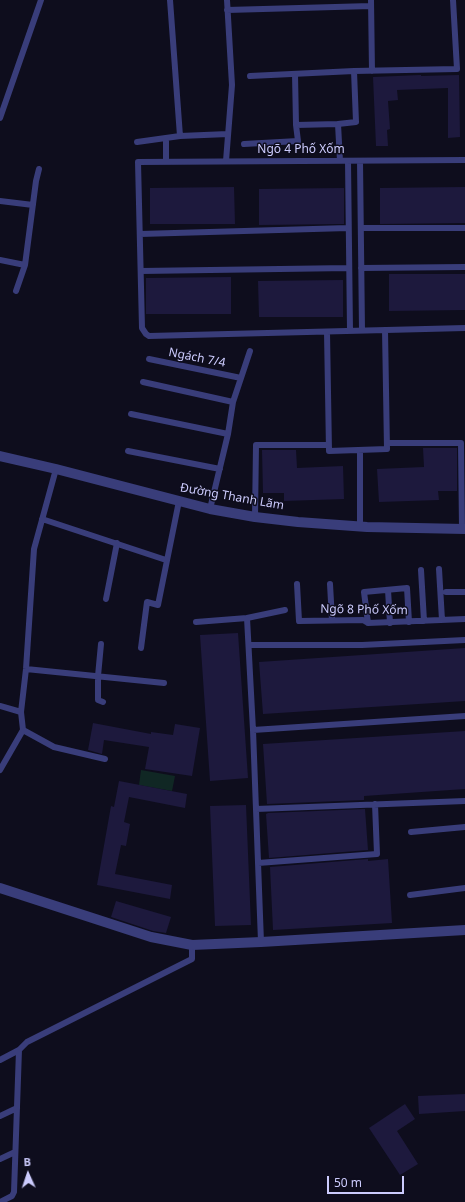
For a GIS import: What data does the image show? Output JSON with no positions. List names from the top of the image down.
{
  "streets": {
    "street": ["Đường Thanh Lãm"],
    "lane": ["Ngõ 4 Phố Xốm", "Ngách 7/4", "Ngõ 8 Phố Xốm"]
  },
  "scale_bar": "50 m",
  "north": "top"
}
